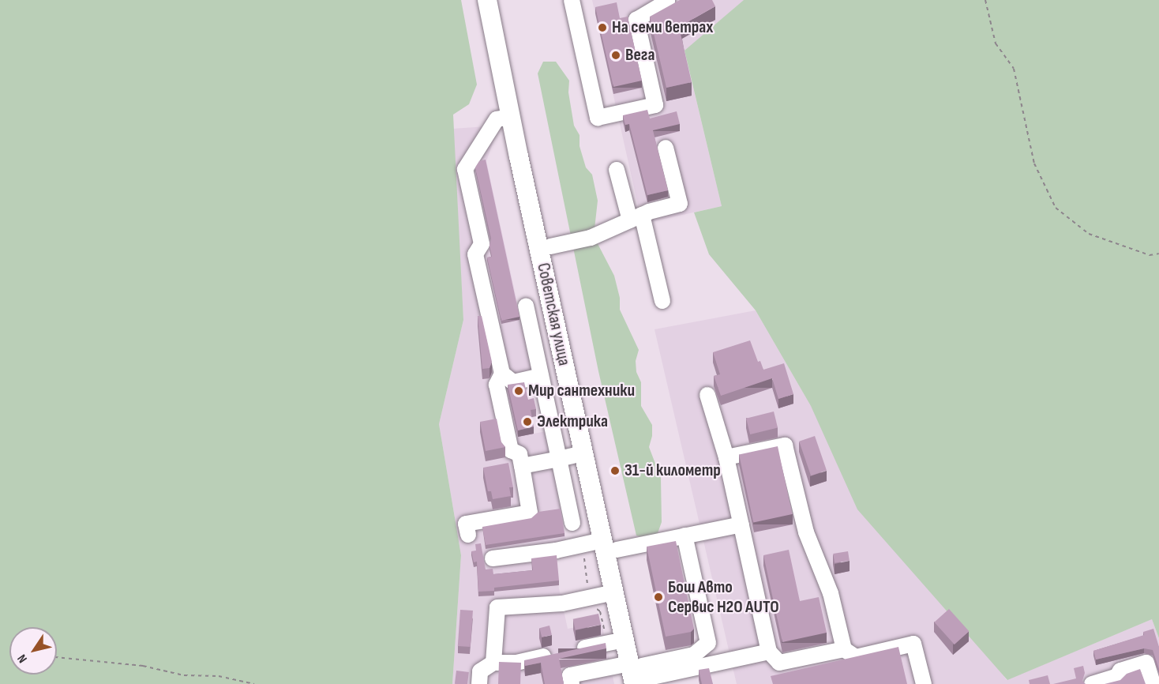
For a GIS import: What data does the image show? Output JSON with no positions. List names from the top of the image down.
{
  "streets": {
    "main road": ["Советская улица"]
  },
  "places": [
    "На семи ветрах",
    "Вега",
    "Мир сантехники",
    "Электрика",
    "31-й километр",
    "Бош Авто Сервис H2O AUTO"
  ],
  "north": "bottom left"
}
